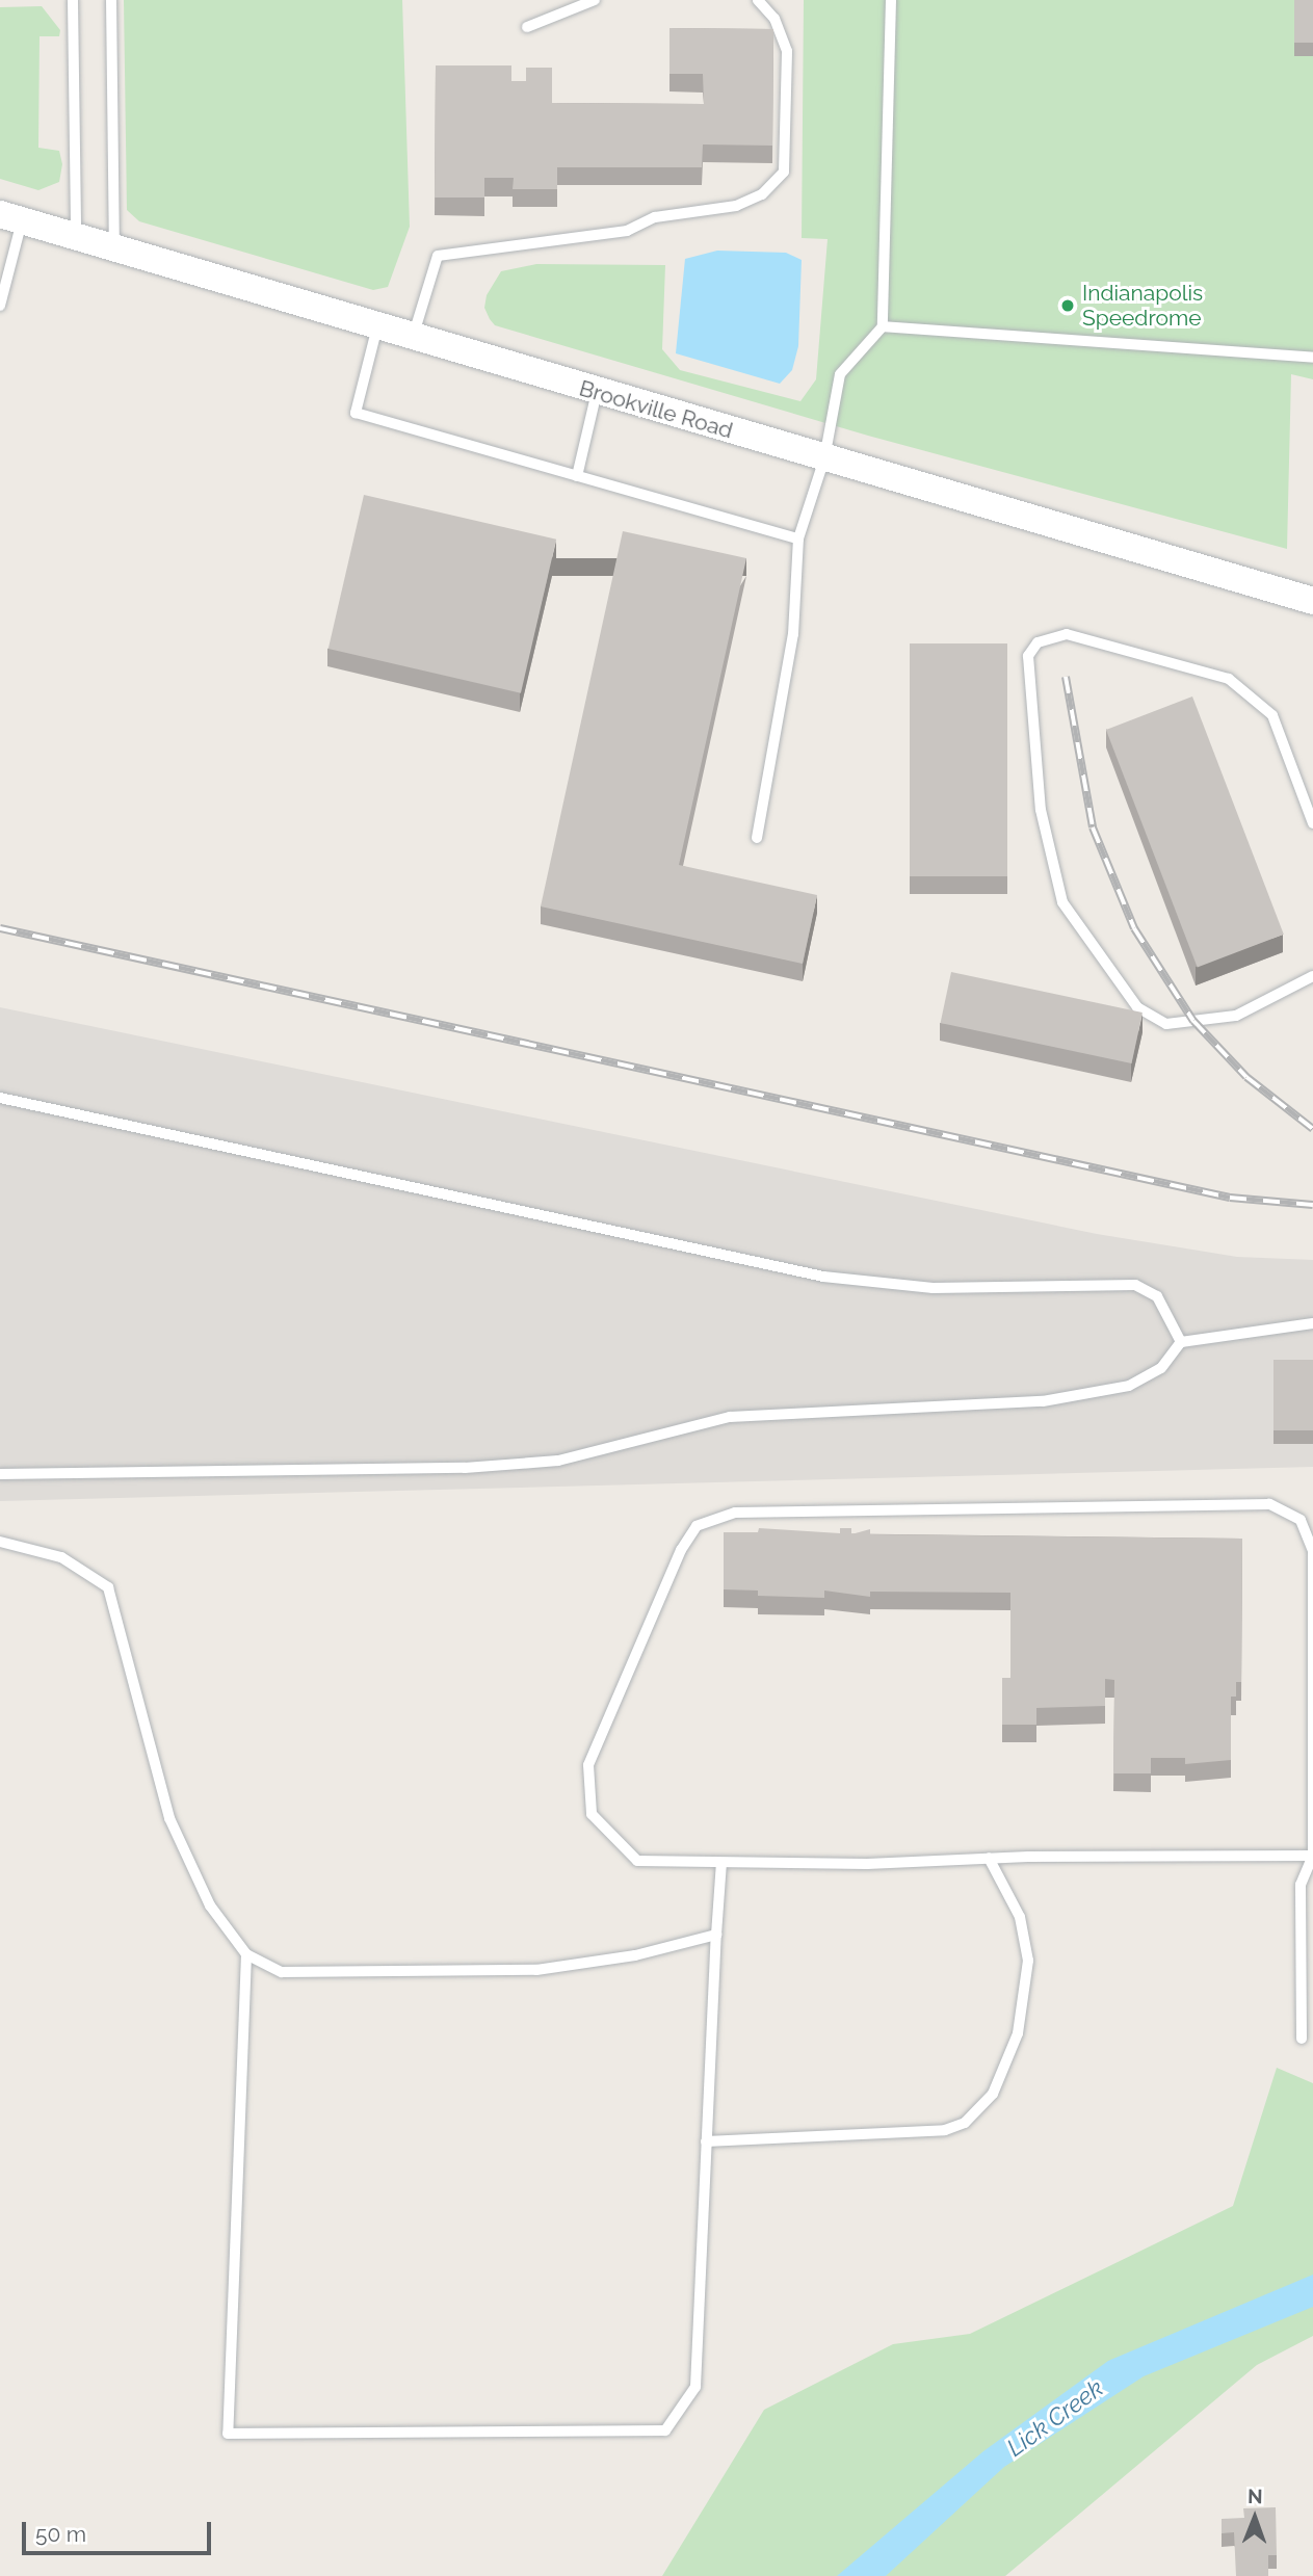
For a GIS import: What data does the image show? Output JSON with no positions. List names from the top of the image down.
{
  "streets": {
    "main road": ["Brookville Road"]
  },
  "water": ["Lick Creek"],
  "places": ["Indianapolis Speedrome"],
  "scale_bar": "50 m",
  "north": "top"
}
